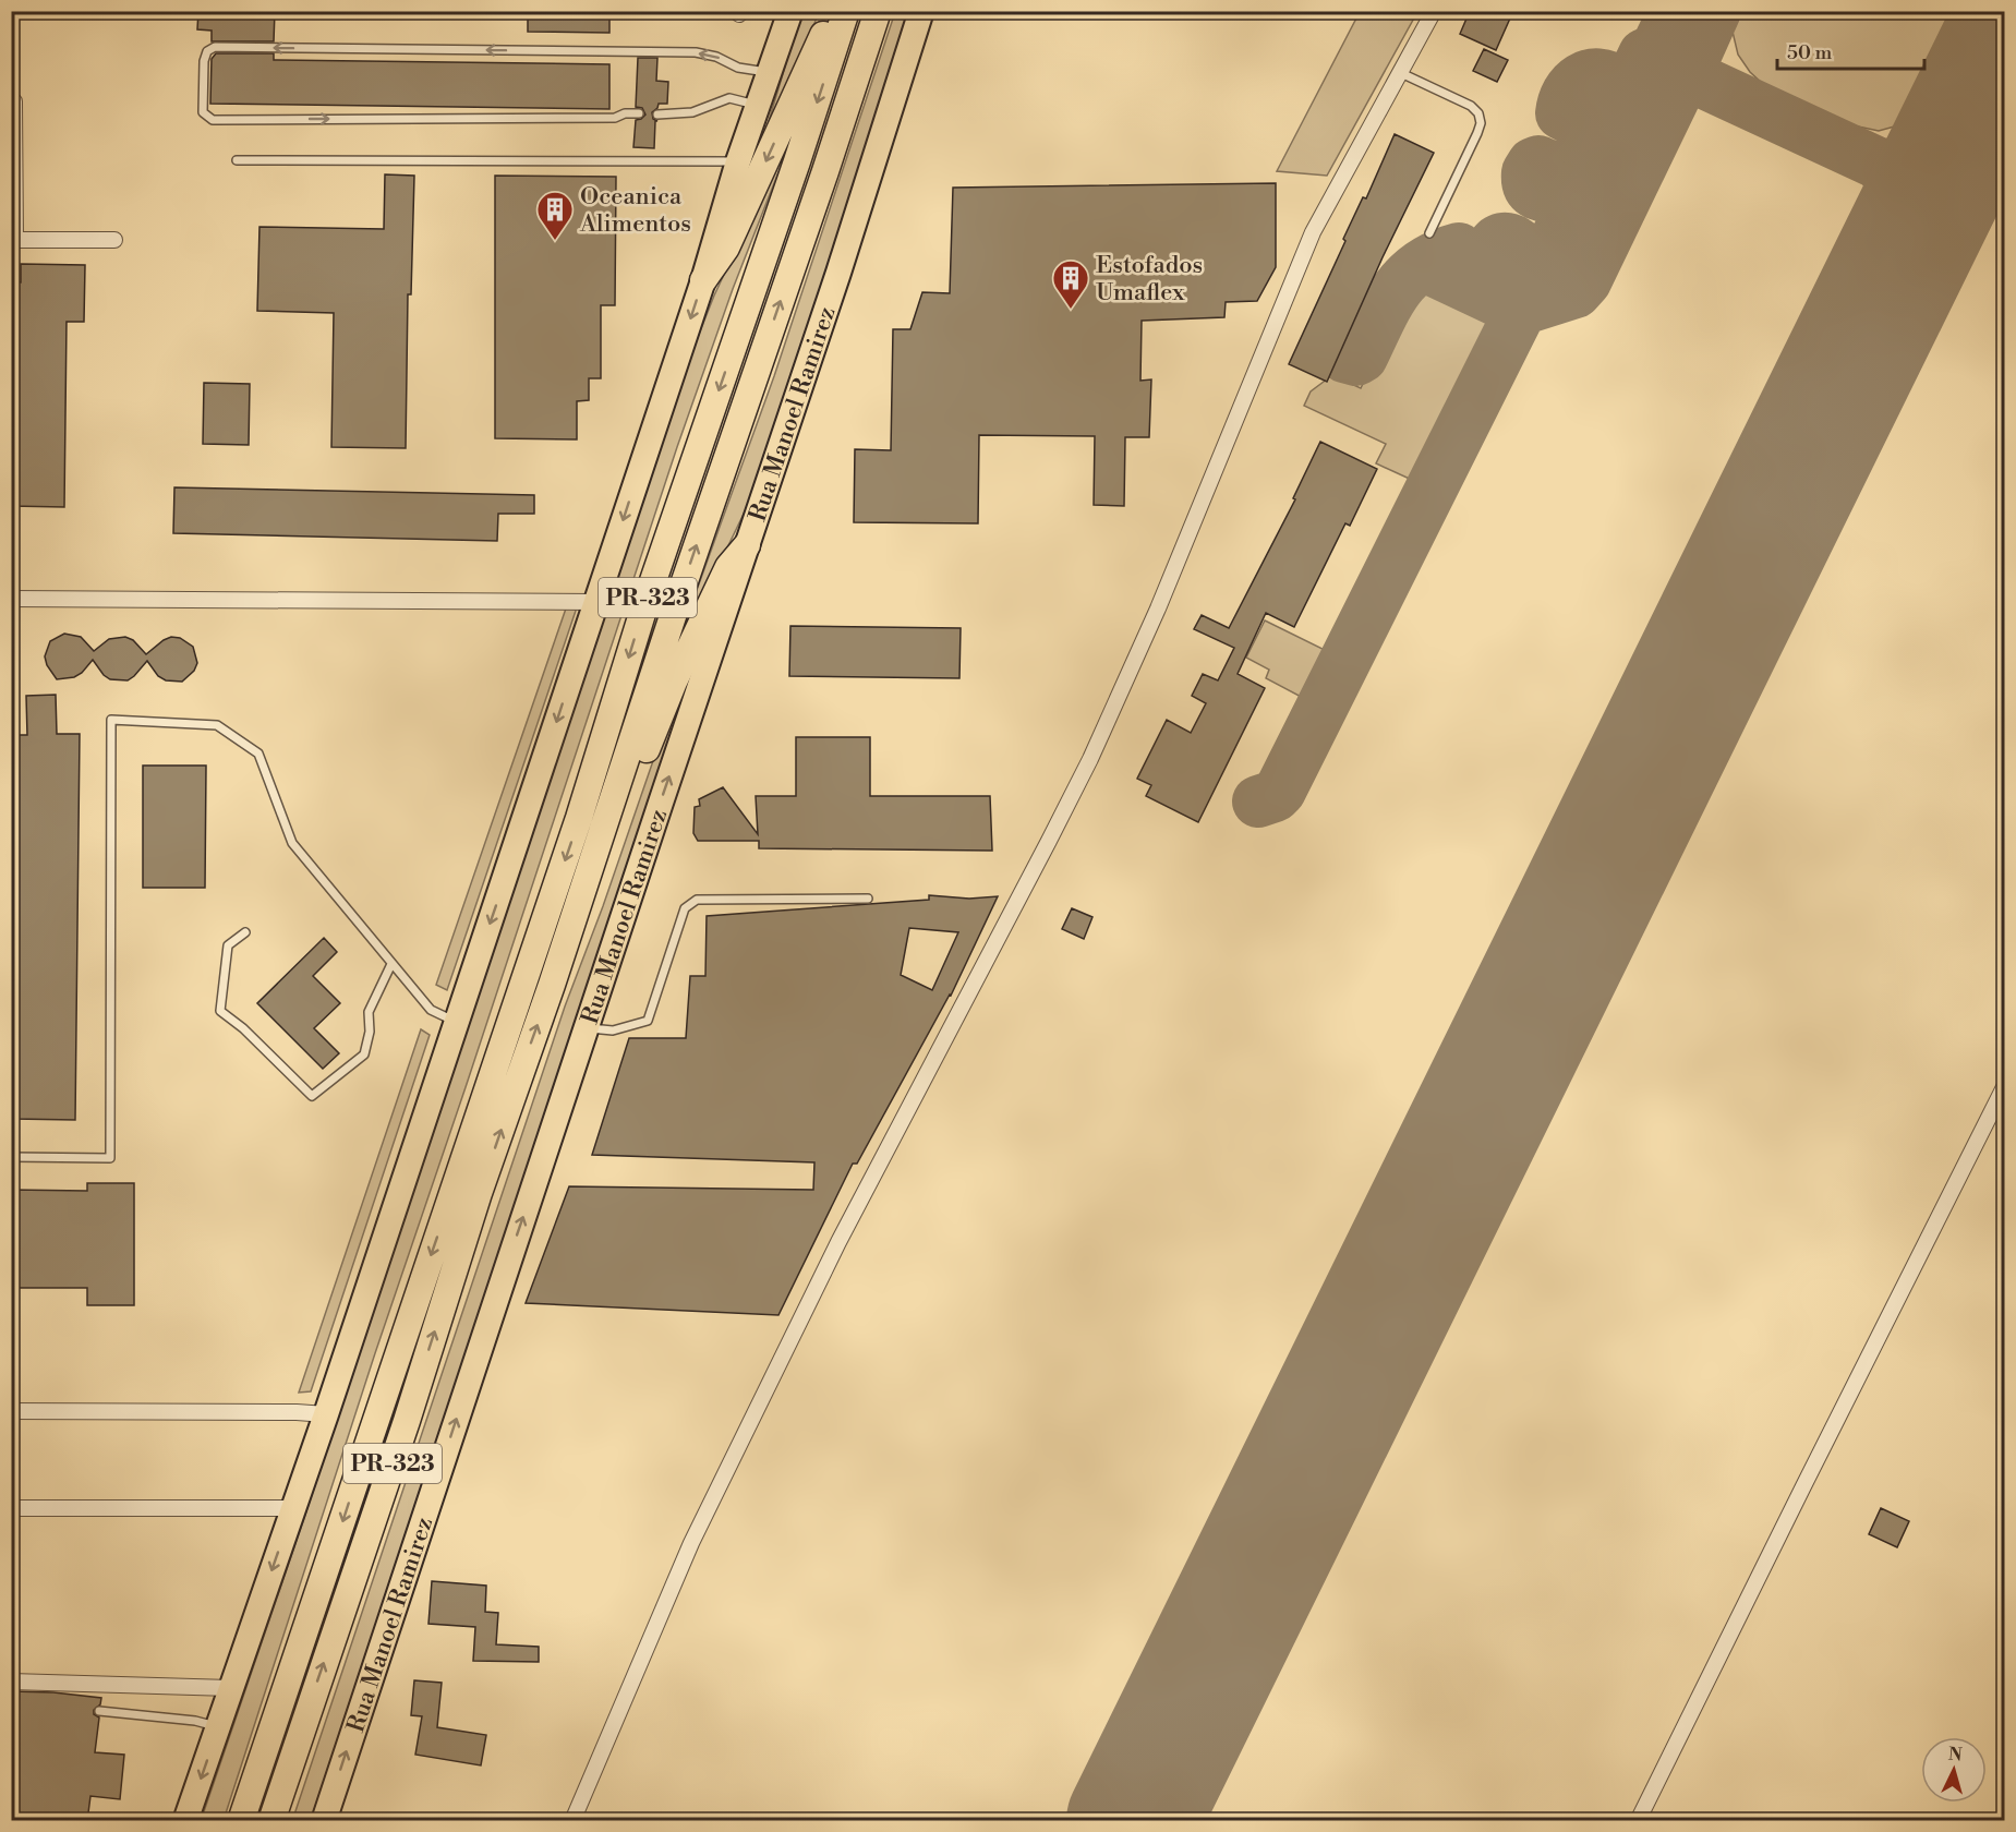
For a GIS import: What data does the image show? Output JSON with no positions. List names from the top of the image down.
{
  "streets": {
    "highway": ["PR-323"],
    "main road": ["Rua Manoel Ramirez"]
  },
  "places": {
    "building": ["Oceanica Alimentos", "Estofados Umaflex"]
  },
  "scale_bar": "50 m",
  "north": "top"
}
